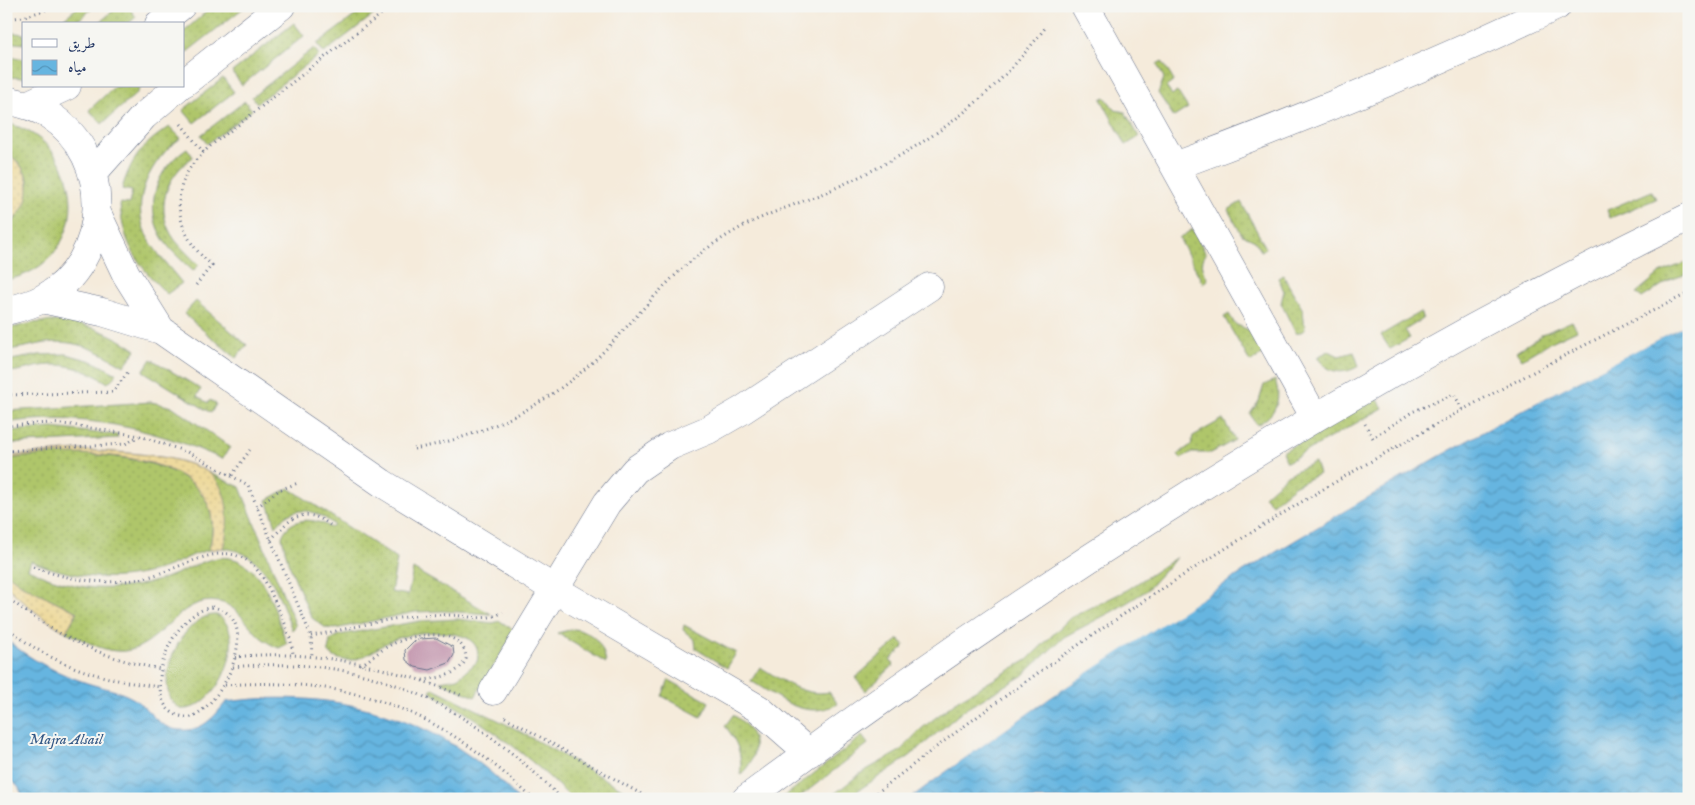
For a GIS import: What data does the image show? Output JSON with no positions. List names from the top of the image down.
{
  "water": ["Majra Alsail"],
  "legend": ["طريق", "مياه"]
}
